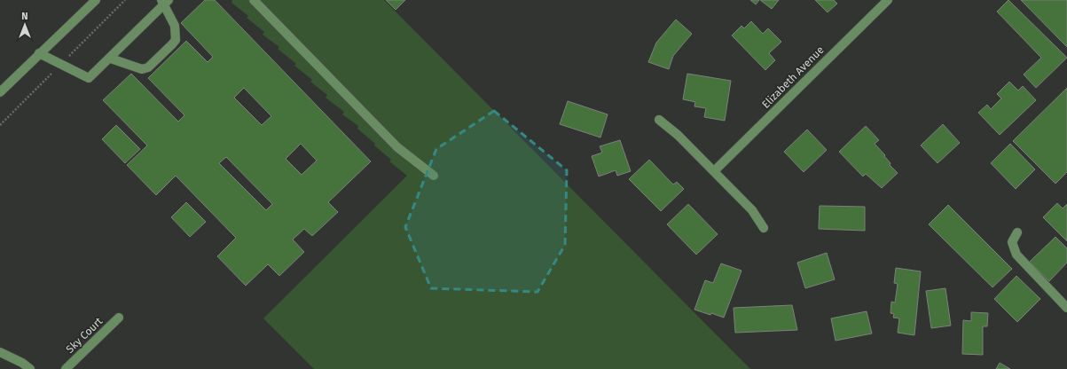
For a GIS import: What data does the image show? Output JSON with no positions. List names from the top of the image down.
{
  "streets": {
    "street": ["Elizabeth Avenue", "Sky Court"]
  },
  "north": "top"
}
